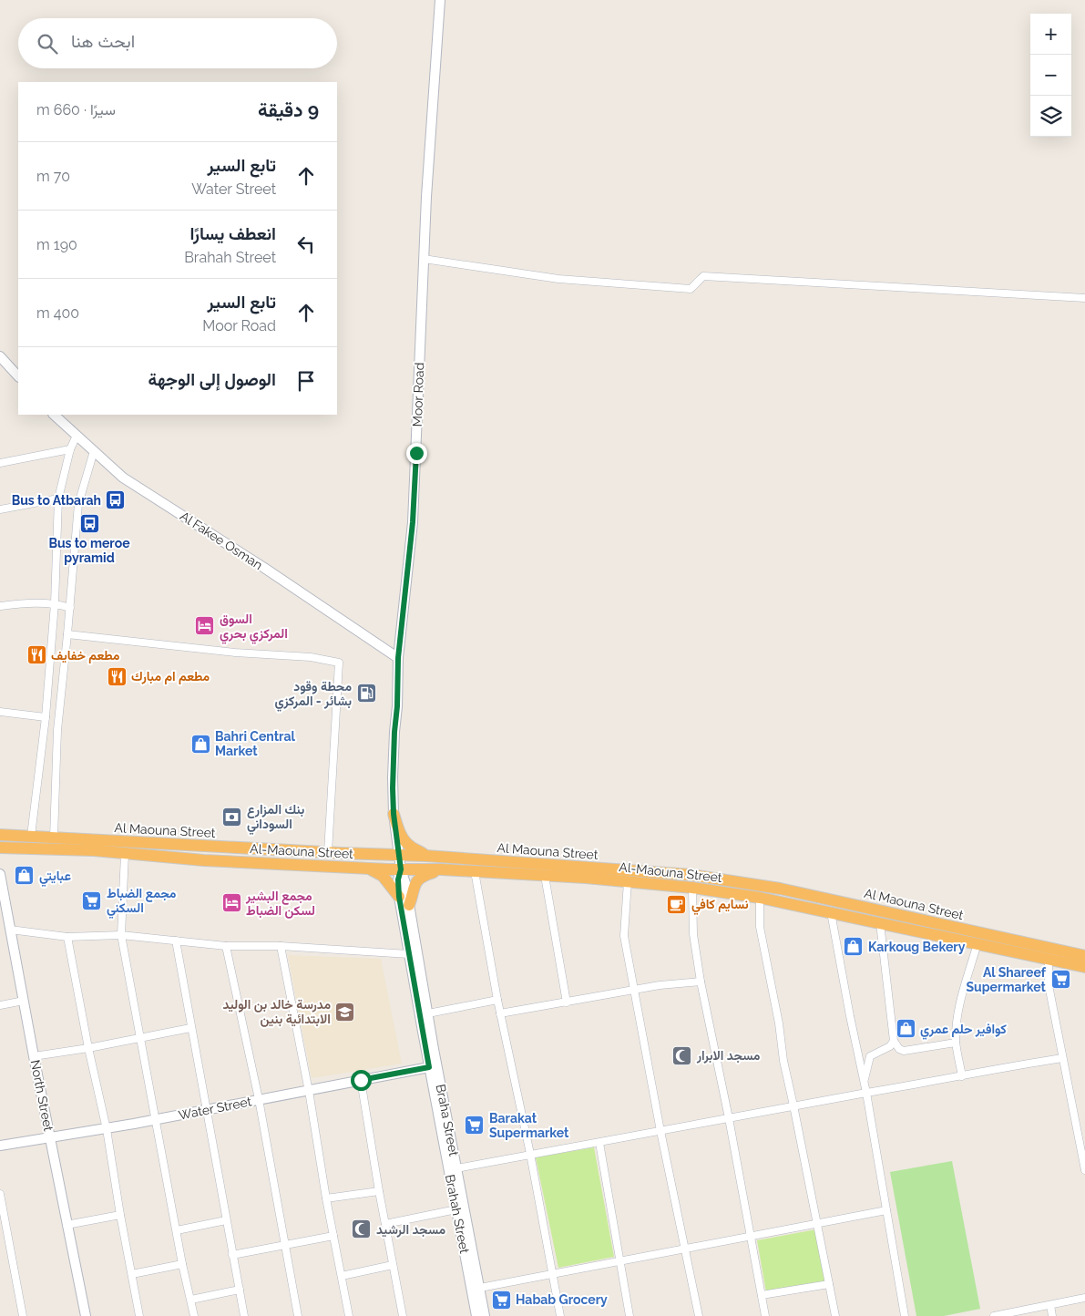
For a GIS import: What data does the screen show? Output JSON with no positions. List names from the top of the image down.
{
  "streets": {
    "highway": ["Al Maouna Street", "Al-Maouna Street"],
    "street": [
      "Moor Road",
      "Al Fakee Osman",
      "North Street",
      "Water Street",
      "Braha Street",
      "Brahah Street"
    ]
  },
  "crossings": [
    ["Moor Road", "Al Fakee Osman"],
    ["Moor Road", "Al Maouna Street"],
    ["Moor Road", "Al-Maouna Street"],
    ["Moor Road", "Braha Street"],
    ["Moor Road", "Brahah Street"],
    ["Al Maouna Street", "Al-Maouna Street"],
    ["Al-Maouna Street", "Braha Street"],
    ["Al-Maouna Street", "Brahah Street"],
    ["North Street", "Water Street"],
    ["Water Street", "Brahah Street"],
    ["Braha Street", "Brahah Street"]
  ],
  "places": {
    "bus stop": ["Bus to Atbarah", "Bus to meroe pyramid"],
    "hotel": ["السوق المركزي بحري", "مجمع البشير لسكن الضباط"],
    "restaurant": ["مطعم خفايف", "مطعم ام مبارك"],
    "fuel station": ["محطة وقود بشائر - المركزي"],
    "shop": [
      "Bahri Central Market",
      "عبايتي",
      "Karkoug Bekery",
      "كوافير حلم عمري"
    ],
    "bank": ["بنك المزارع السوداني"],
    "supermarket": [
      "مجمع الضباط السكني",
      "Al Shareef Supermarket",
      "Barakat Supermarket",
      "Habab Grocery"
    ],
    "cafe": ["نسايم كافي"],
    "school or university": ["مدرسة خالد بن الوليد الابتدائية بنين"],
    "mosque": ["مسجد الابرار", "مسجد الرشيد"]
  },
  "page": {
    "map_buttons": ["+", "−"],
    "search": "ابحث هنا",
    "heading": ["9 دقيقة", "سيرًا · 660 m"],
    "list": [
      ["تابع السير", "Water Street", "70 m"],
      ["انعطف يسارًا", "Brahah Street", "190 m"],
      ["تابع السير", "Moor Road", "400 m"],
      "الوصول إلى الوجهة"
    ]
  }
}
